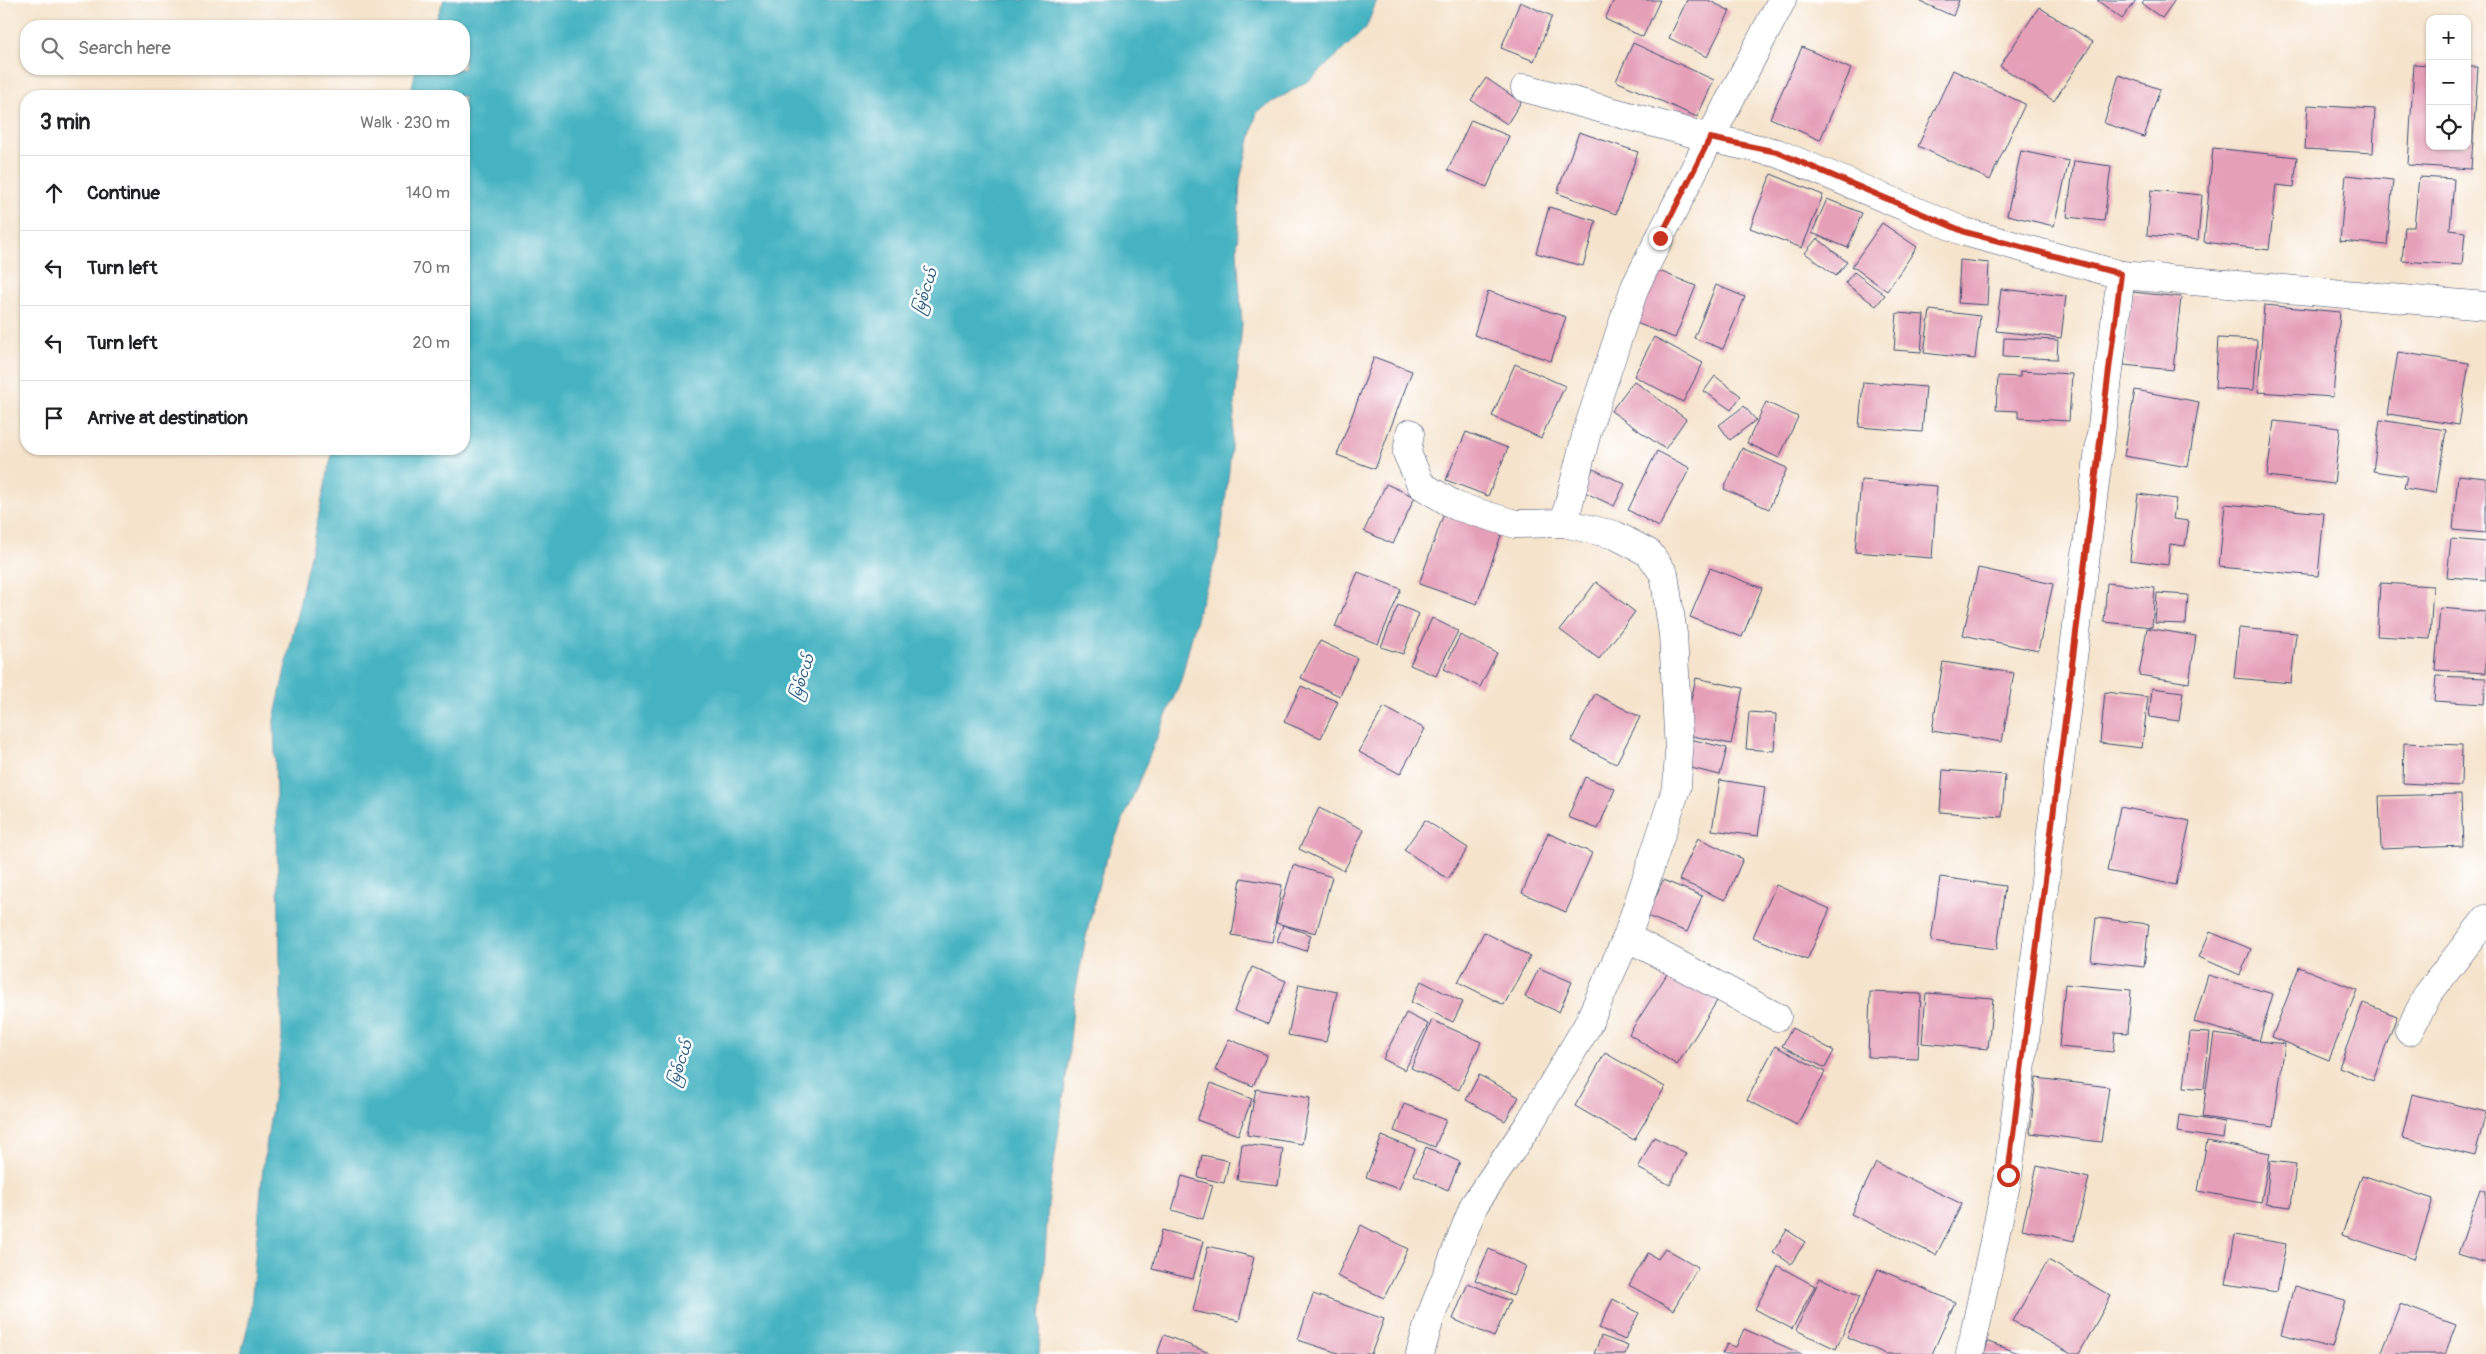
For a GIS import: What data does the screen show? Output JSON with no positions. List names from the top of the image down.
{
  "water": ["မြစ်ငယ်"],
  "page": {
    "map_buttons": ["+", "−"],
    "search": "Search here",
    "heading": ["3 min", "Walk · 230 m"],
    "list": [
      ["Continue", "140 m"],
      ["Turn left", "70 m"],
      ["Turn left", "20 m"],
      "Arrive at destination"
    ]
  }
}
